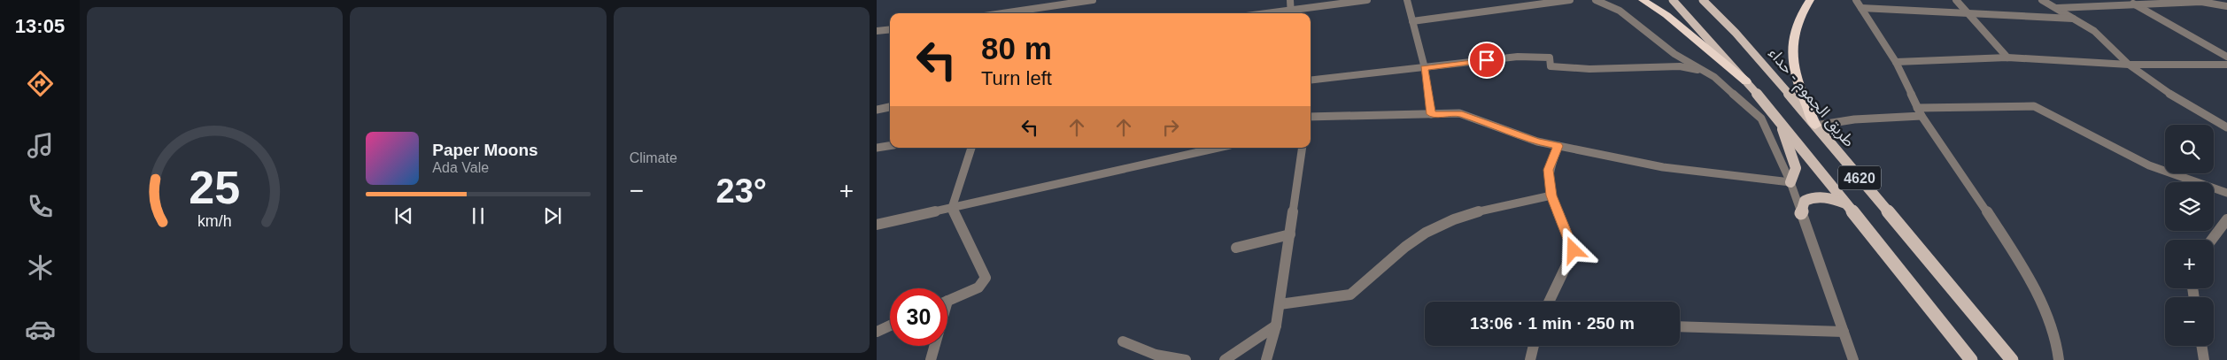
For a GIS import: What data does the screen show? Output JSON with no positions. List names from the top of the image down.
{
  "streets": {
    "main road": ["طريق الجموم - حداء", "4620"]
  },
  "page": {
    "tabs": "13:05",
    "tile": "Climate",
    "turn": ["80 m", "Turn left"],
    "map_buttons": ["+", "−"],
    "song": ["Paper Moons", "Ada Vale"],
    "heat": ["−", "23°", "+"],
    "limit": "30",
    "trip": "13:06 · 1 min · 250 m",
    "gauge": ["25", "km/h"]
  }
}
